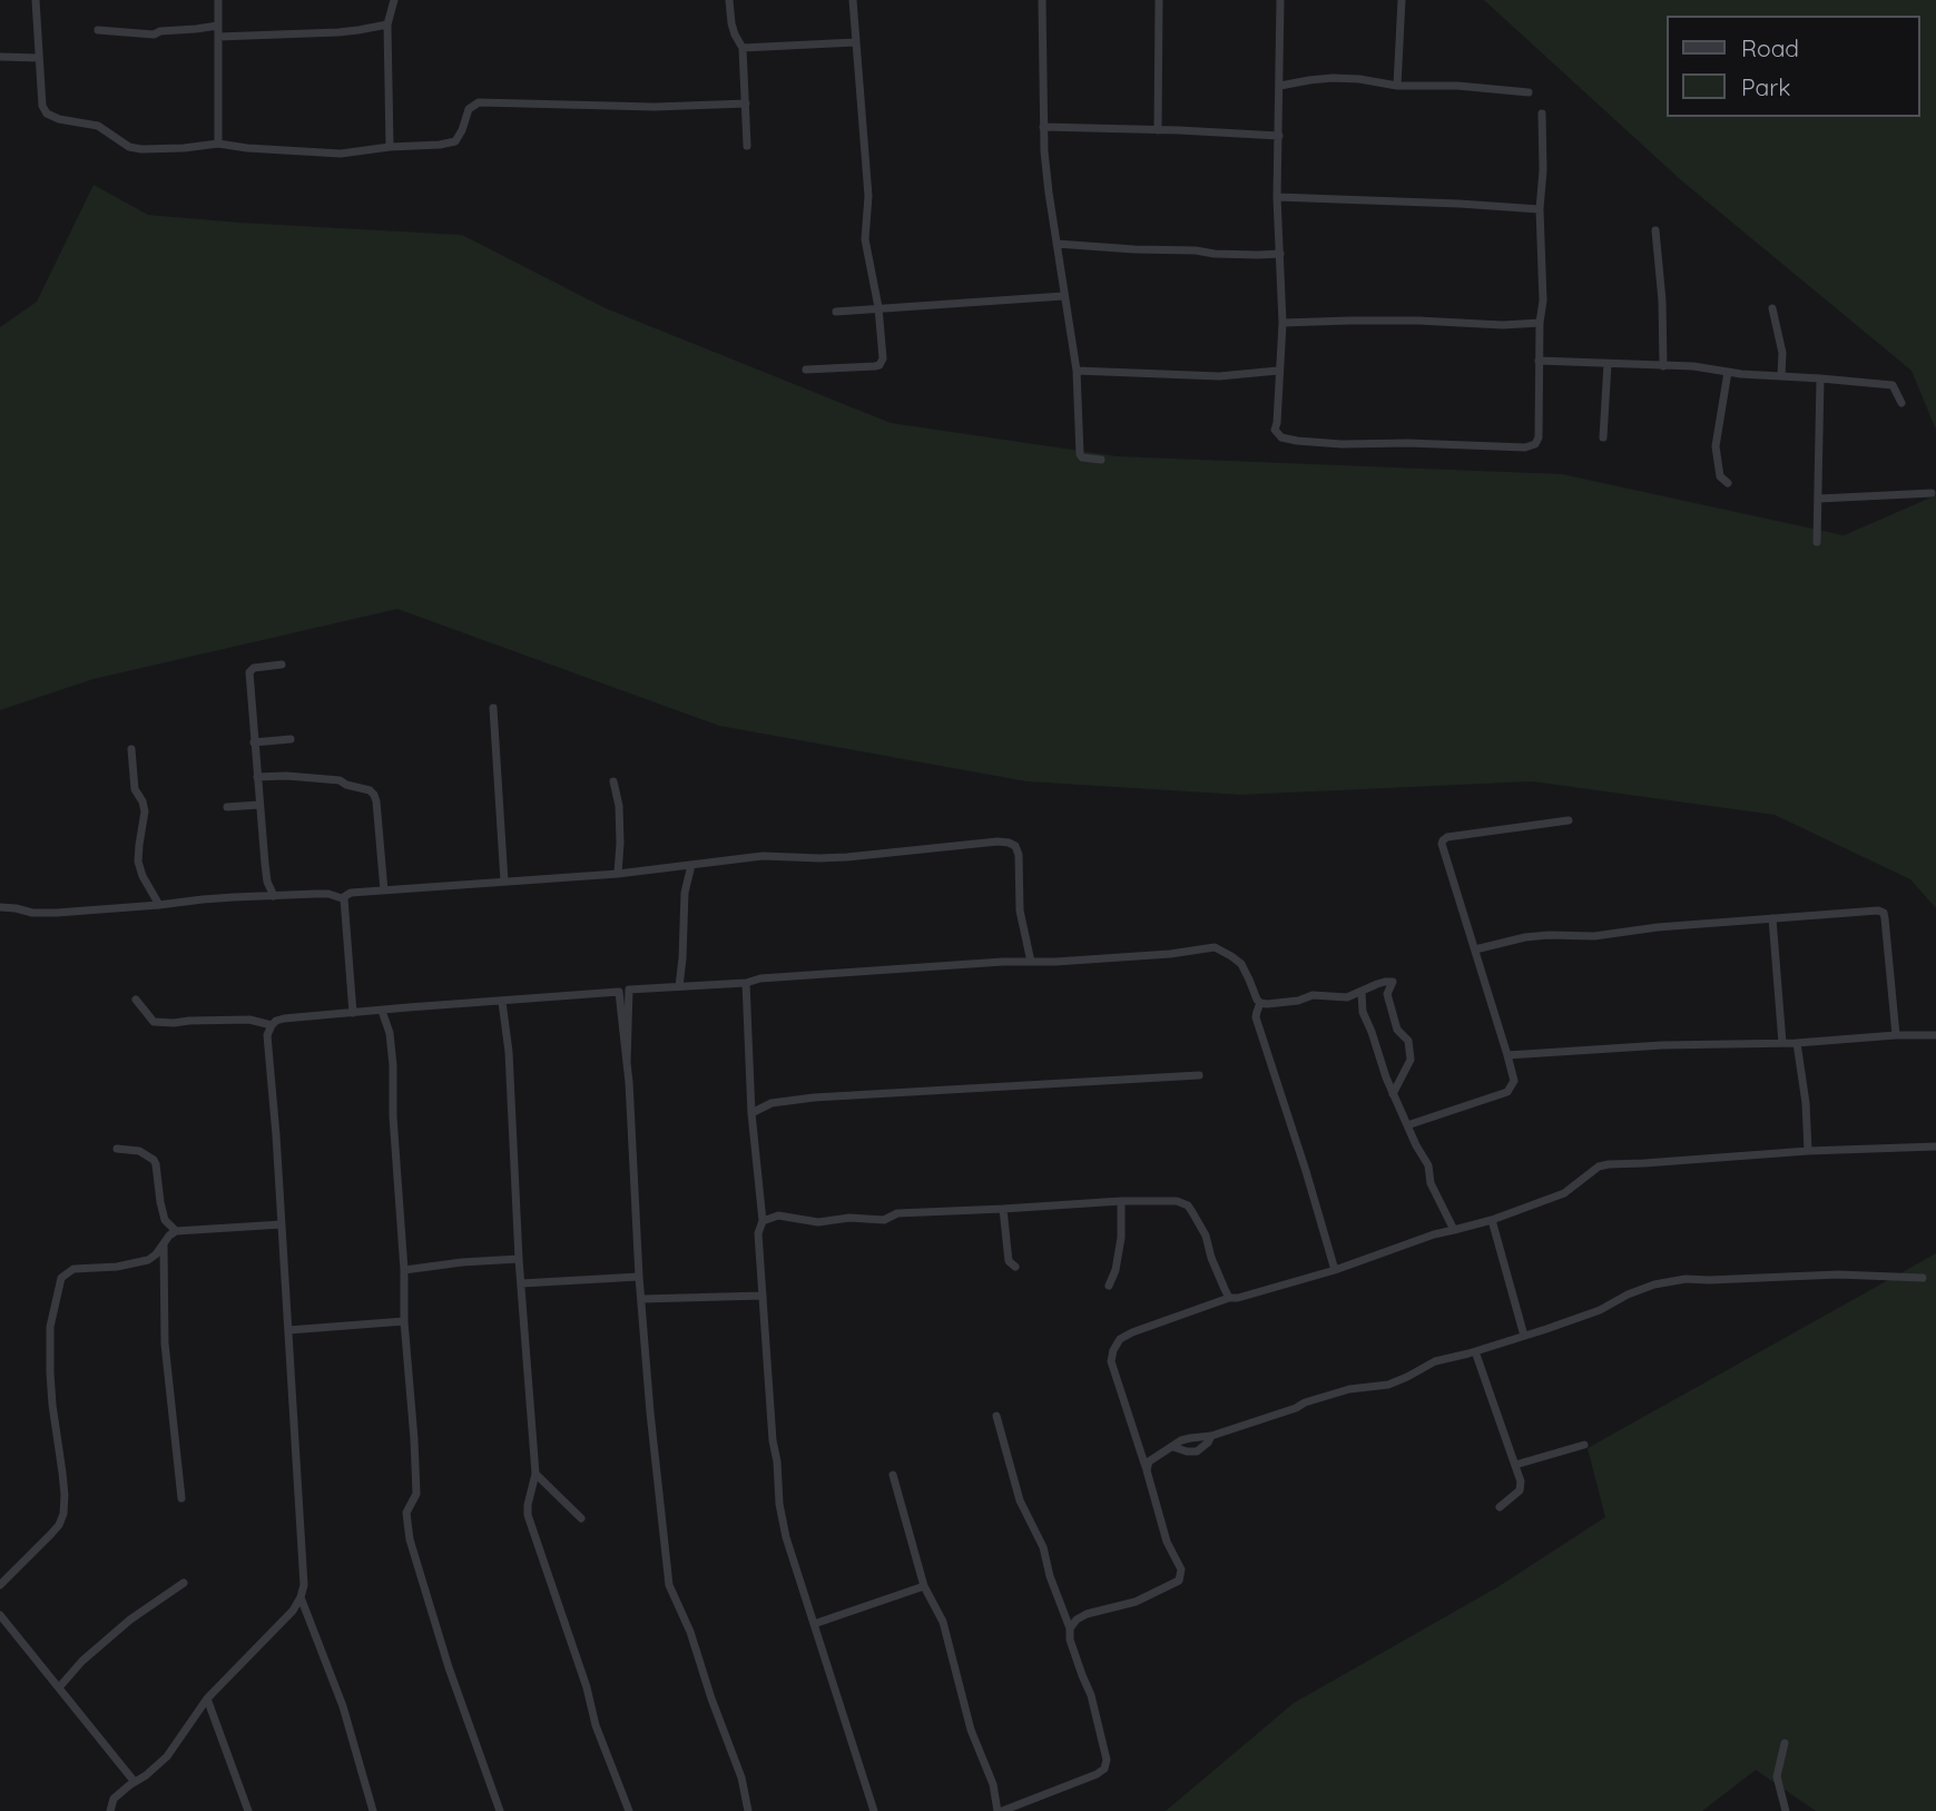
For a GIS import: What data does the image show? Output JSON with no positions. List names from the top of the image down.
{
  "legend": ["Road", "Park"]
}
